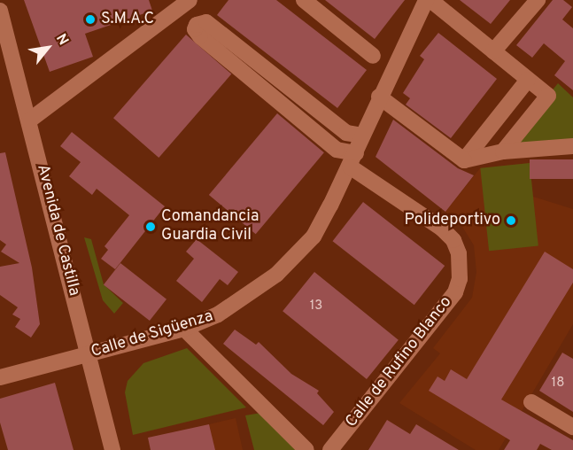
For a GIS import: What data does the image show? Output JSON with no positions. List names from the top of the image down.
{
  "streets": {
    "street": ["Avenida de Castilla", "Calle de Sigüenza", "Calle de Rufino Blanco"]
  },
  "crossings": [
    ["Avenida de Castilla", "Calle de Sigüenza"],
    ["Calle de Sigüenza", "Calle de Rufino Blanco"]
  ],
  "places": ["S.M.A.C", "Polideportivo", "Comandancia Guardia Civil"],
  "house_numbers": ["13", "18"],
  "north": "top right"
}
